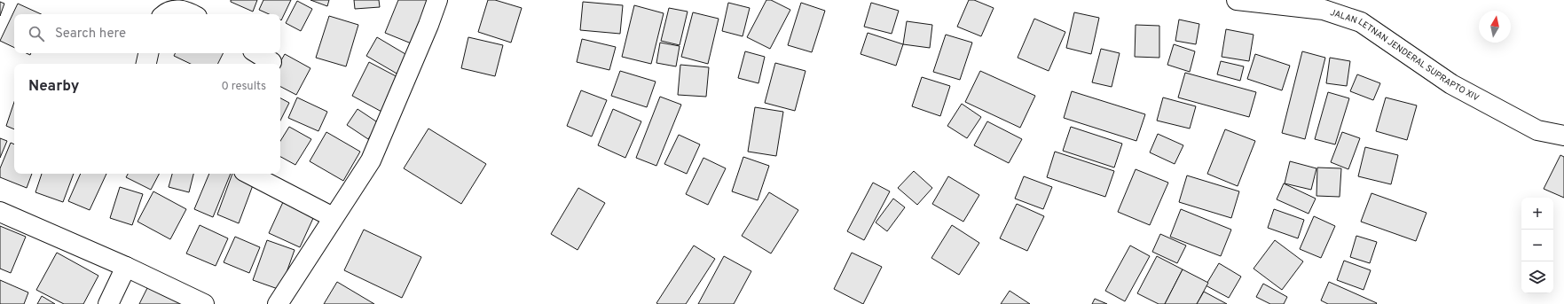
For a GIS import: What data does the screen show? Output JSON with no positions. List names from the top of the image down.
{
  "streets": {
    "street": ["JALAN LETNAN JENDERAL SUPRAPTO XIV"]
  },
  "north": "top",
  "page": {
    "search": "Search here",
    "heading": ["Nearby", "0 results"],
    "map_buttons": ["+", "−"]
  }
}
